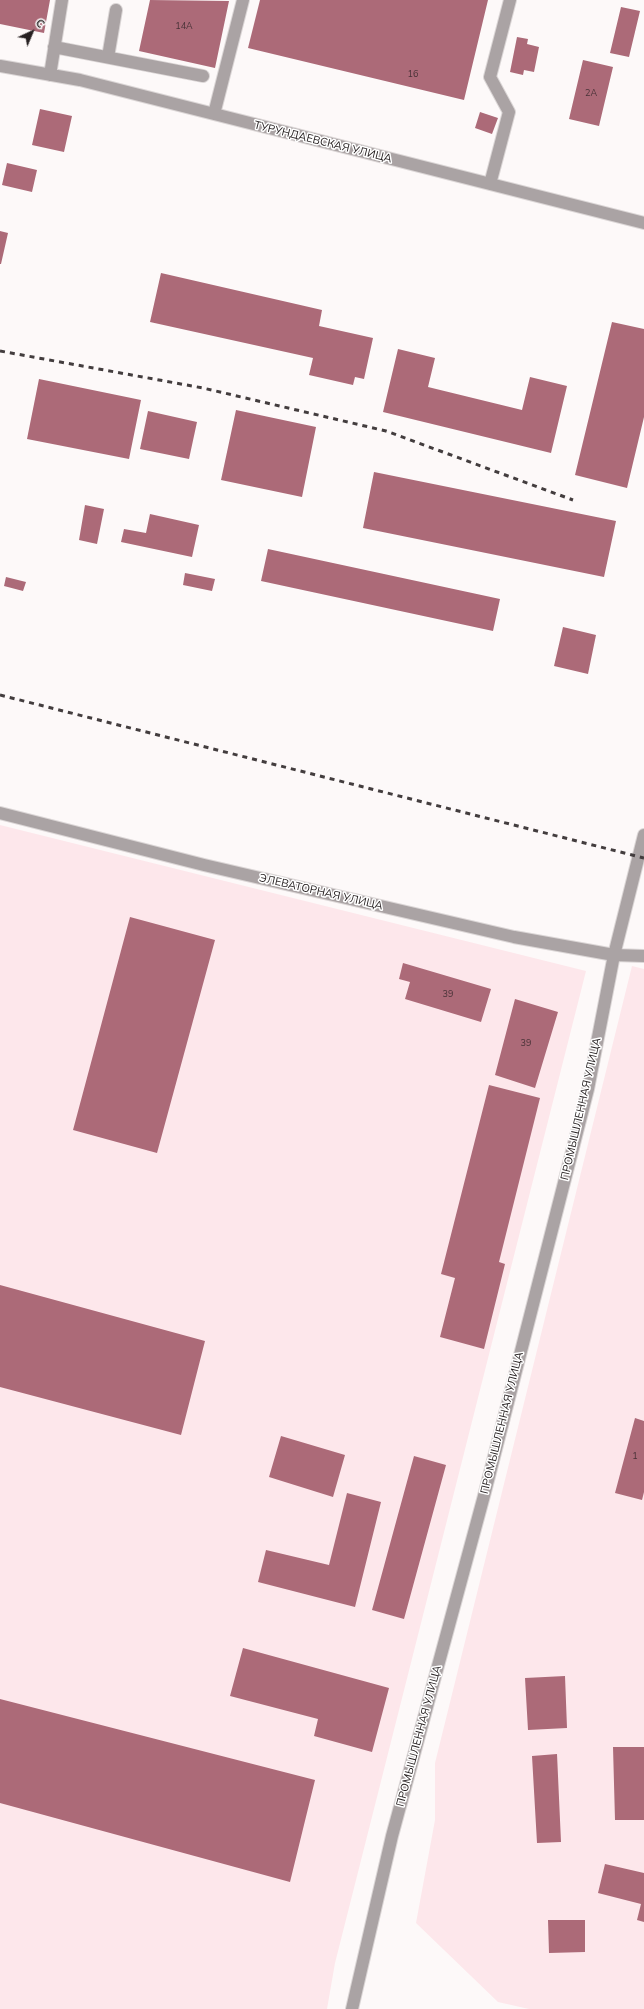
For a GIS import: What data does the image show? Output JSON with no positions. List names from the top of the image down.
{
  "streets": {
    "street": ["ТУРУНДАЕВСКАЯ УЛИЦА", "ЭЛЕВАТОРНАЯ УЛИЦА", "ПРОМЫШЛЕННАЯ УЛИЦА"]
  },
  "crossings": [
    ["ЭЛЕВАТОРНАЯ УЛИЦА", "ПРОМЫШЛЕННАЯ УЛИЦА"]
  ],
  "house_numbers": [
    "14А",
    "16",
    "2А",
    "39",
    "39",
    "1"
  ],
  "north": "top right"
}
